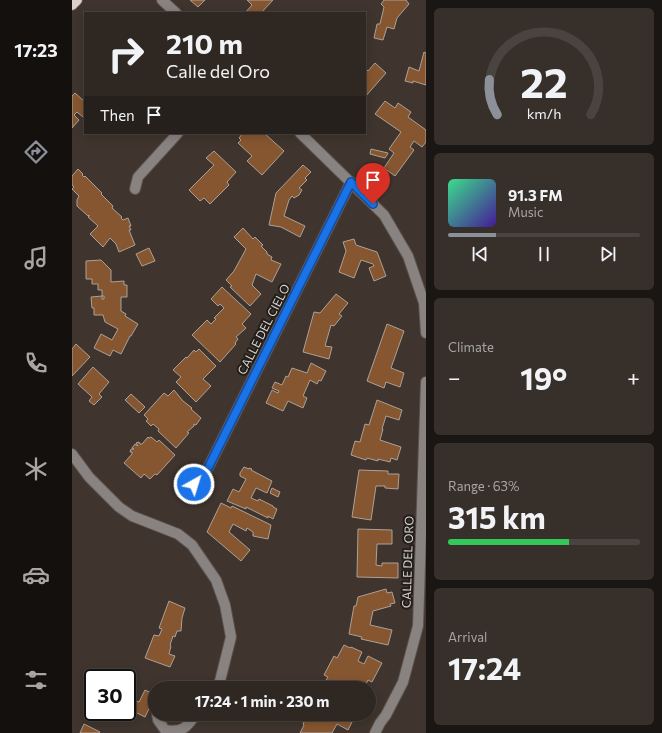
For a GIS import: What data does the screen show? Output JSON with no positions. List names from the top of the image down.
{
  "streets": {
    "street": ["CALLE DEL CIELO", "CALLE DEL ORO"]
  },
  "page": {
    "tabs": "17:23",
    "turn": ["210 m", "Calle del Oro"],
    "then": "Then",
    "song": ["91.3 FM", "Music"],
    "tile": [
      "Climate",
      ["Range · 63%", "315 km"],
      ["Arrival", "17:24"]
    ],
    "heat": ["−", "19°", "+"],
    "limit": "30",
    "trip": "17:24 · 1 min · 230 m",
    "gauge": ["22", "km/h"]
  }
}
